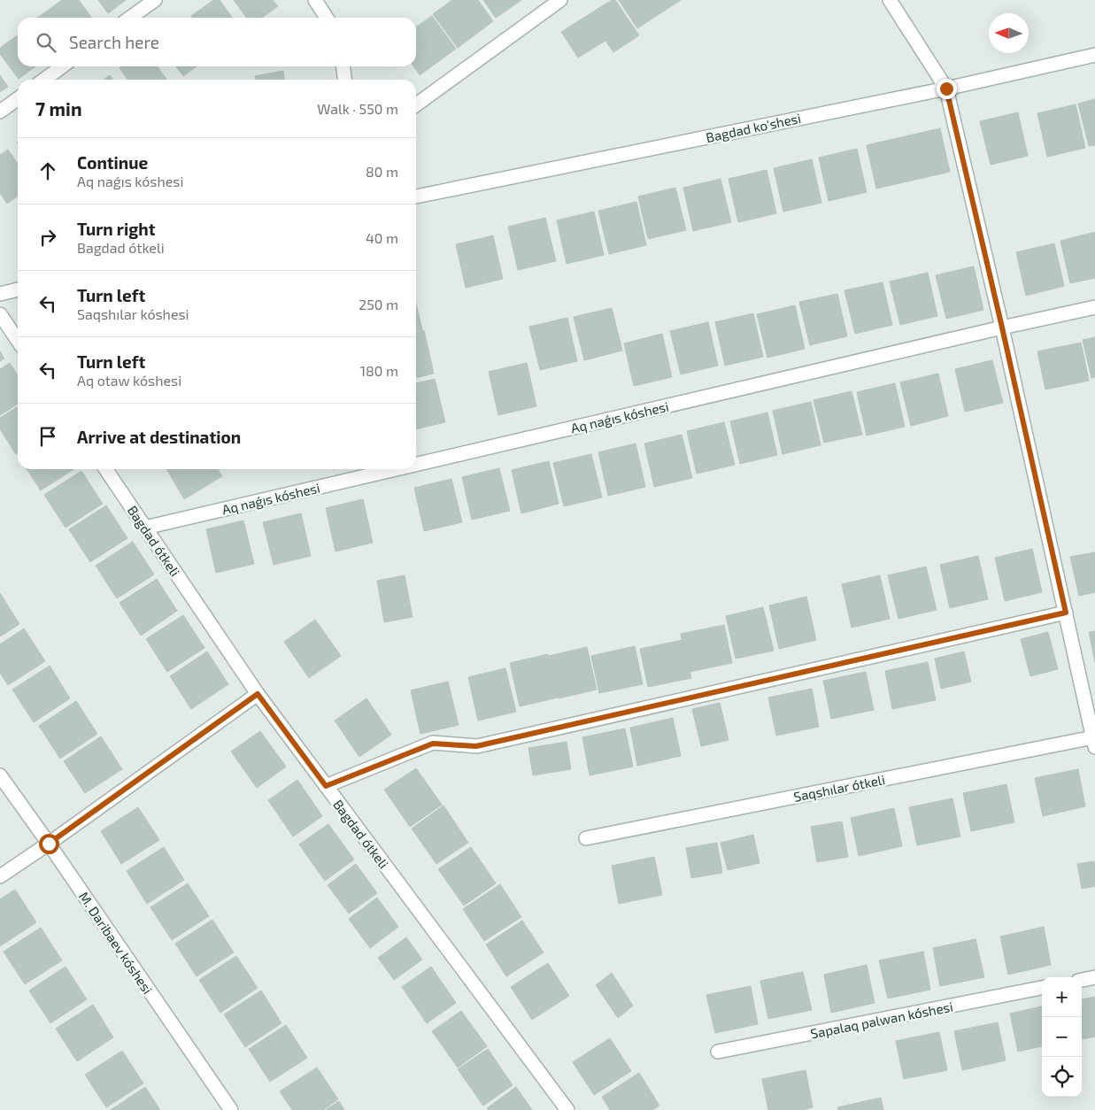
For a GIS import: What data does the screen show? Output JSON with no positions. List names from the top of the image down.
{
  "streets": {
    "street": [
      "Bagdad ko'shesi",
      "Aq naǵıs kóshesi",
      "Bagdad ótkeli",
      "Saqshılar ótkeli",
      "M. Daribaev kóshesi",
      "Sapalaq palwan kóshesi"
    ]
  },
  "crossings": [
    ["Aq naǵıs kóshesi", "Bagdad ótkeli"]
  ],
  "north": "left",
  "page": {
    "search": "Search here",
    "heading": ["7 min", "Walk · 550 m"],
    "list": [
      ["Continue", "Aq naǵıs kóshesi", "80 m"],
      ["Turn right", "Bagdad ótkeli", "40 m"],
      ["Turn left", "Saqshılar kóshesi", "250 m"],
      ["Turn left", "Aq otaw kóshesi", "180 m"],
      "Arrive at destination"
    ],
    "map_buttons": ["+", "−"]
  }
}
